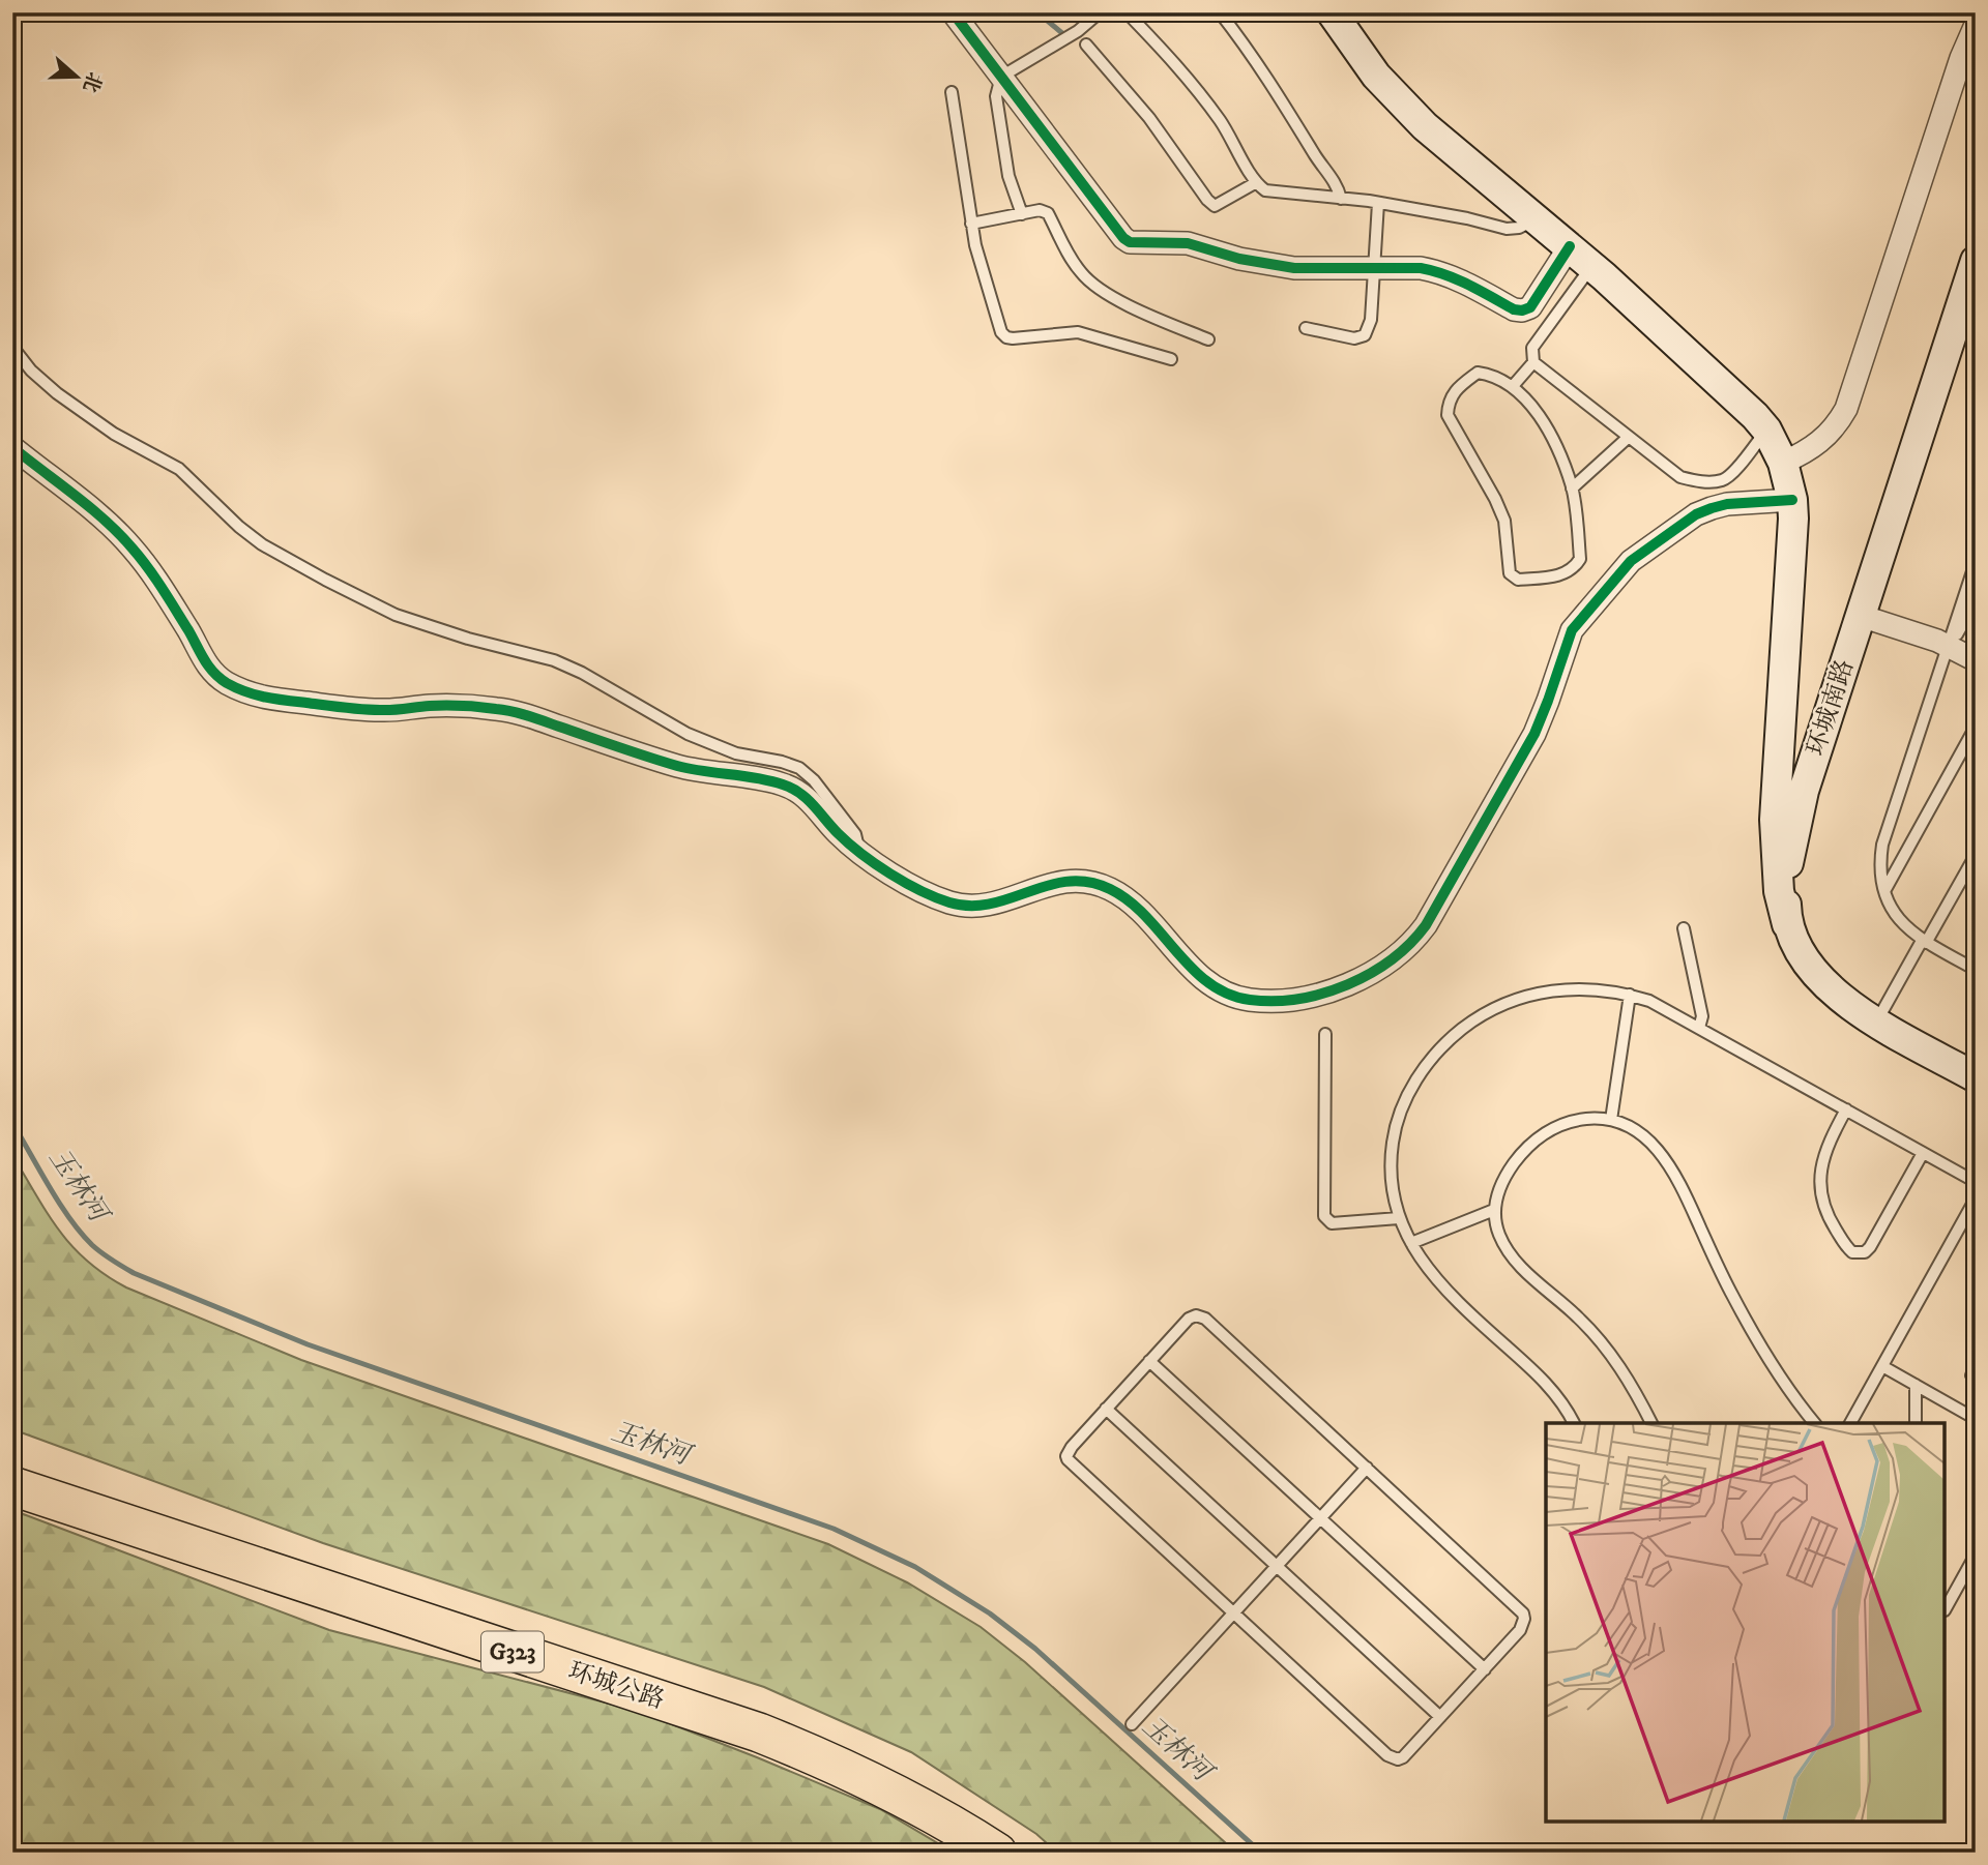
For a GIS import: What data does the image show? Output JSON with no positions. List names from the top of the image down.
{
  "streets": {
    "highway": ["G323", "环城公路"],
    "main road": ["环城南路"]
  },
  "water": ["玉林河"],
  "north": "right"
}
